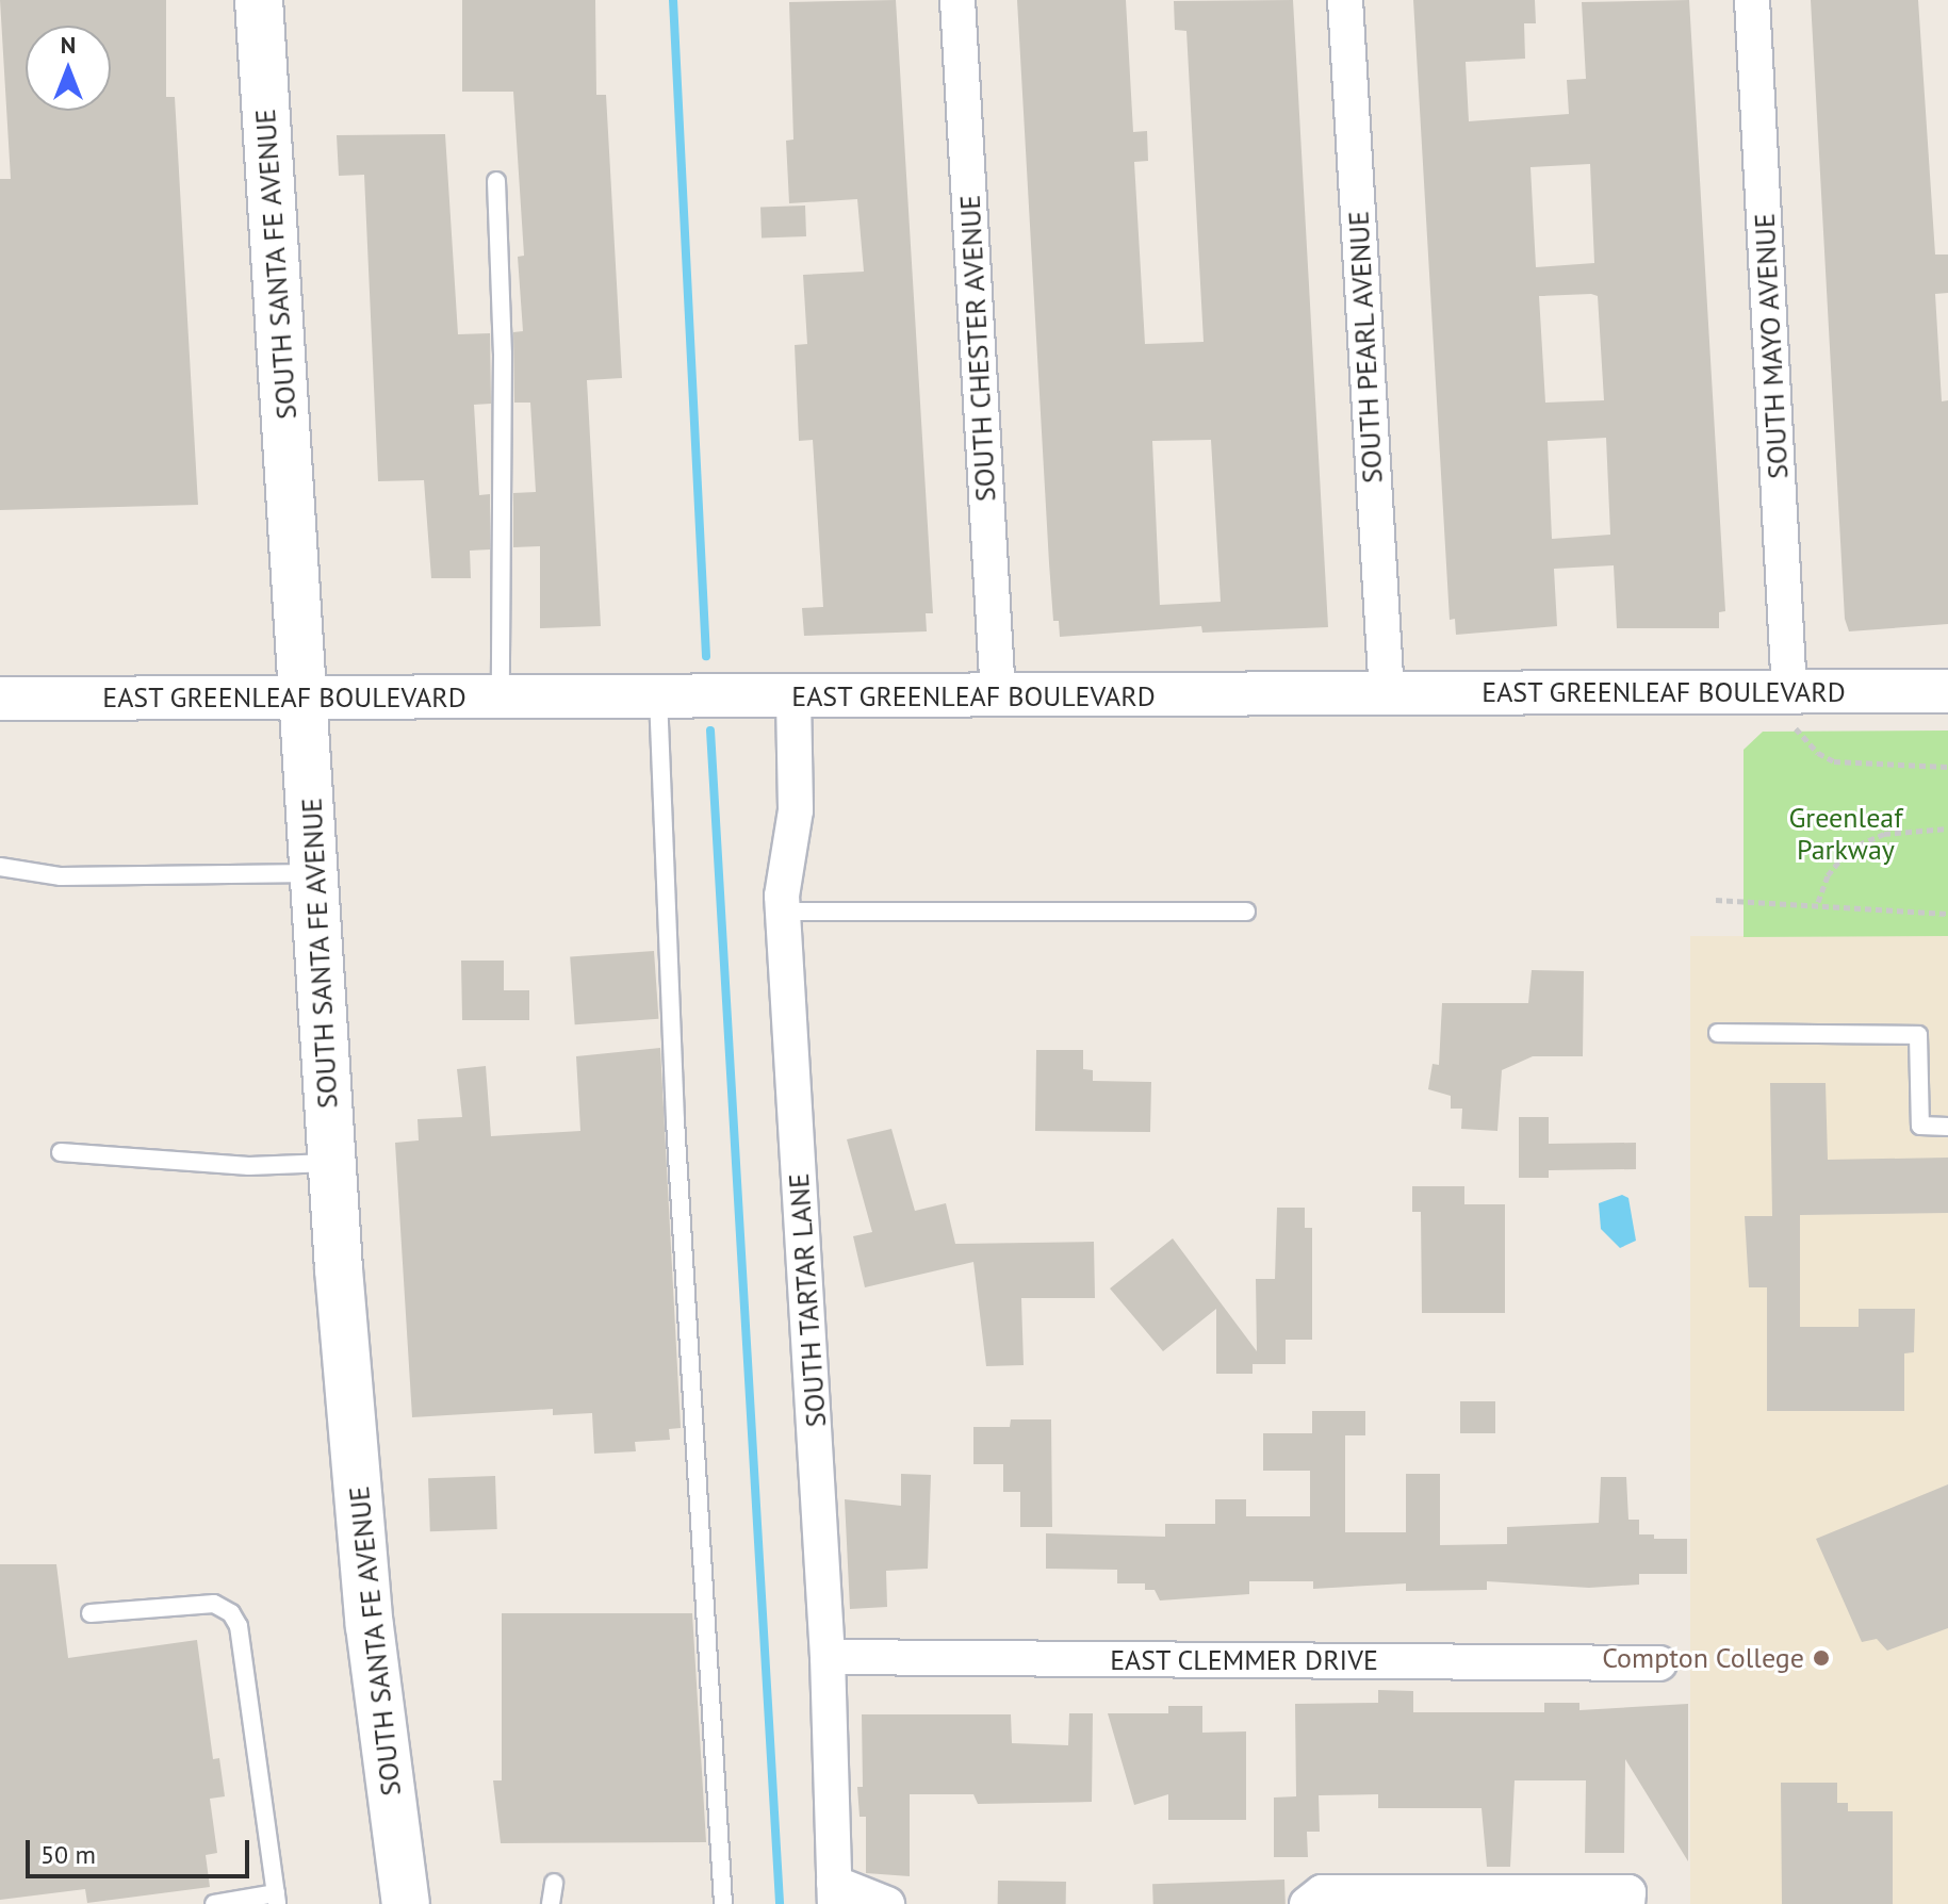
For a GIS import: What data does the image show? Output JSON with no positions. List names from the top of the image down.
{
  "streets": {
    "main road": ["SOUTH SANTA FE AVENUE"],
    "street": [
      "SOUTH MAYO AVENUE",
      "SOUTH PEARL AVENUE",
      "SOUTH CHESTER AVENUE",
      "EAST GREENLEAF BOULEVARD",
      "SOUTH TARTAR LANE",
      "EAST CLEMMER DRIVE"
    ]
  },
  "crossings": [
    ["SOUTH SANTA FE AVENUE", "EAST GREENLEAF BOULEVARD"],
    ["SOUTH MAYO AVENUE", "EAST GREENLEAF BOULEVARD"],
    ["SOUTH PEARL AVENUE", "EAST GREENLEAF BOULEVARD"],
    ["SOUTH CHESTER AVENUE", "EAST GREENLEAF BOULEVARD"],
    ["EAST GREENLEAF BOULEVARD", "SOUTH TARTAR LANE"],
    ["SOUTH TARTAR LANE", "EAST CLEMMER DRIVE"]
  ],
  "parks": ["Greenleaf Parkway"],
  "places": ["Compton College"],
  "scale_bar": "50 m",
  "north": "top"
}
